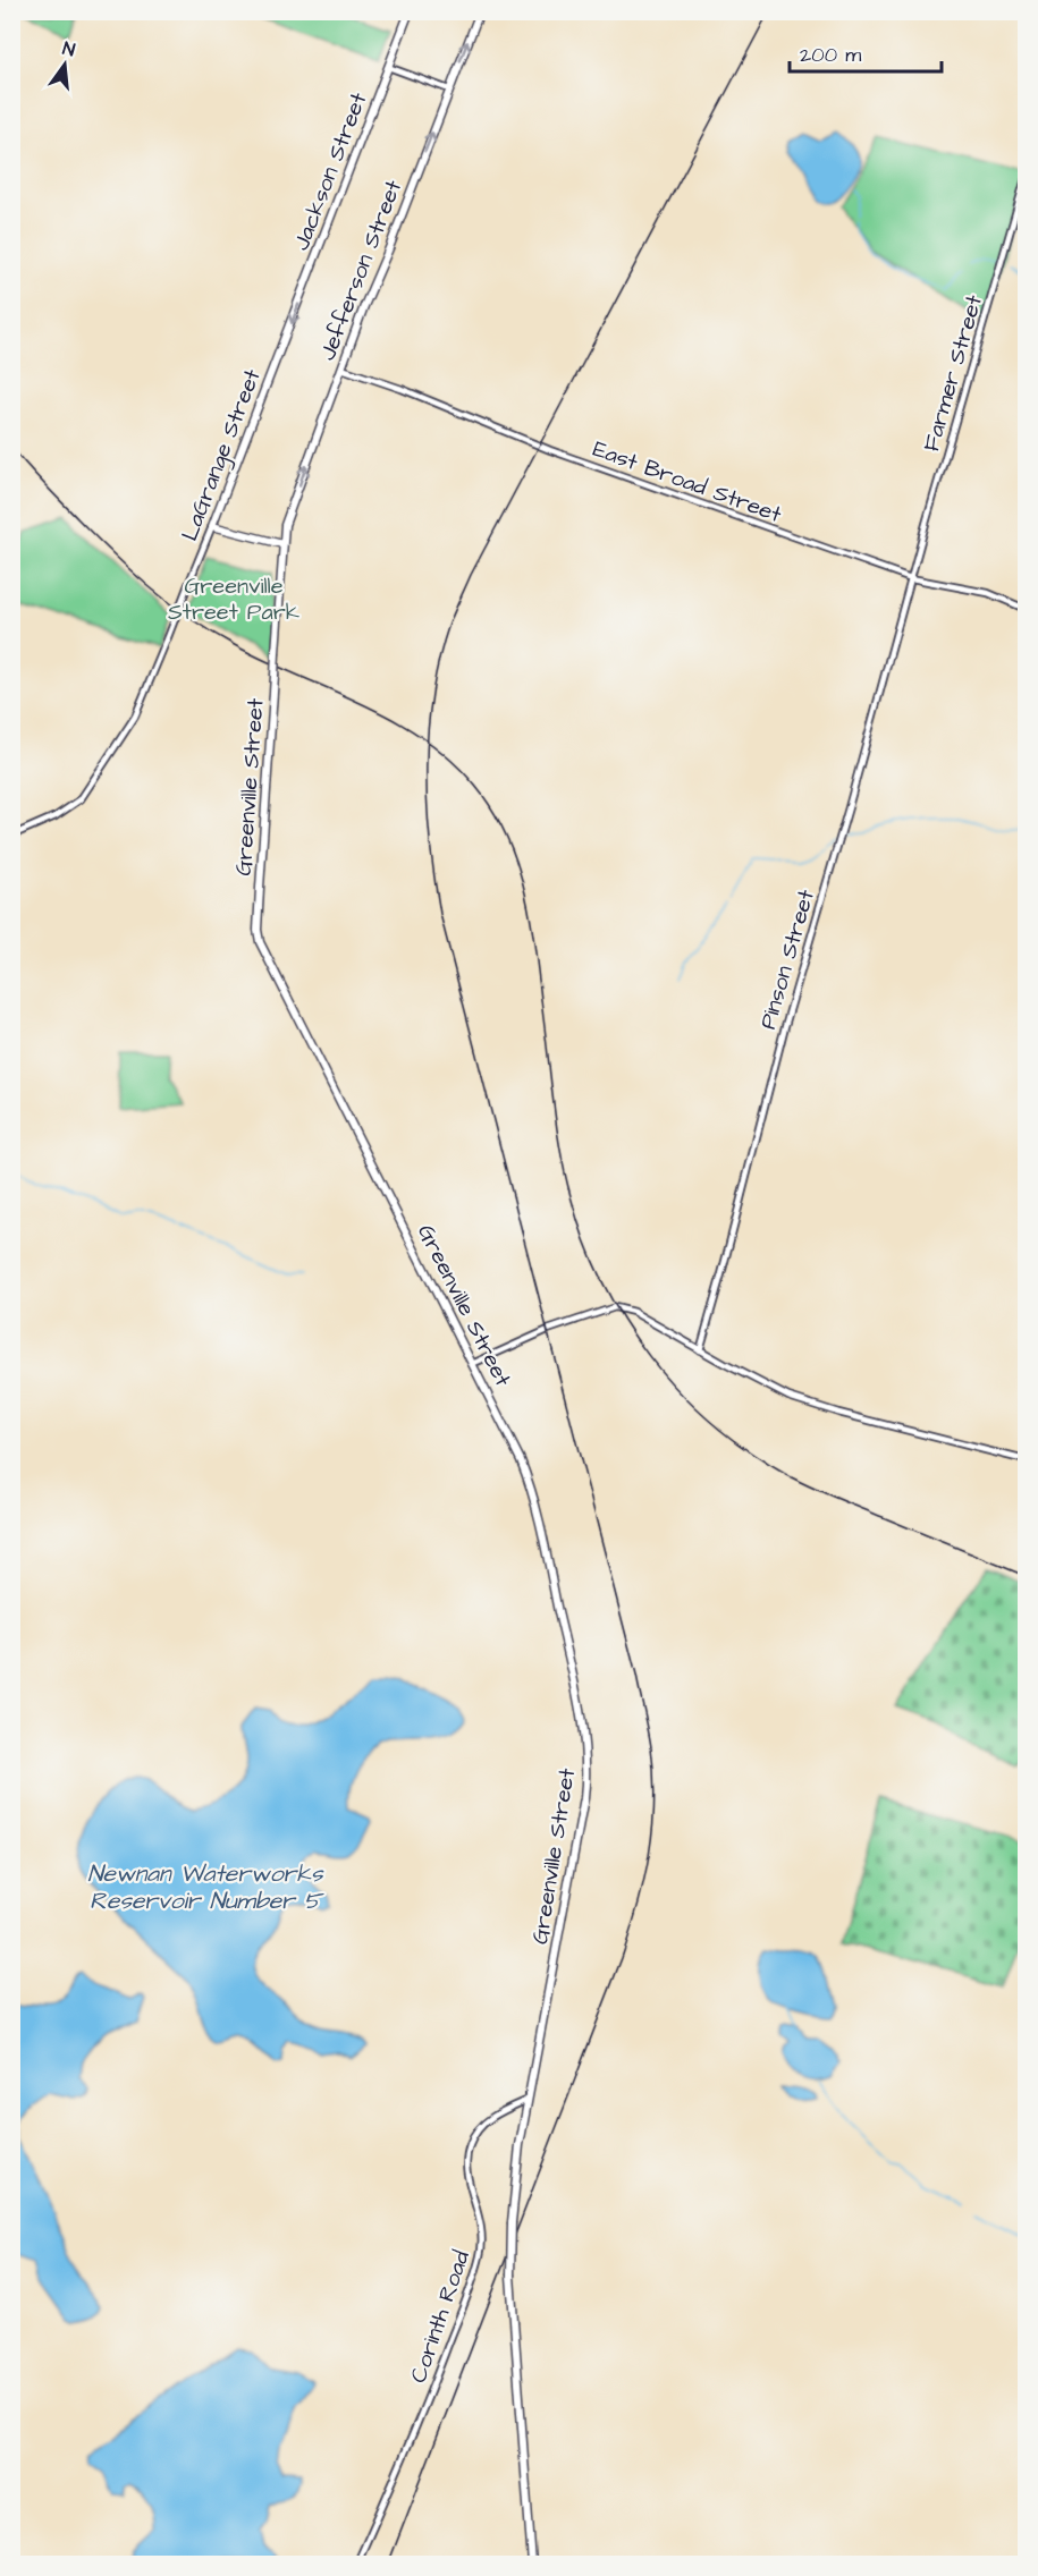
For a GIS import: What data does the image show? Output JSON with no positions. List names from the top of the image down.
{
  "streets": {
    "main road": [
      "Jackson Street",
      "Jefferson Street",
      "LaGrange Street",
      "Greenville Street"
    ],
    "street": [
      "Farmer Street",
      "East Broad Street",
      "Pinson Street",
      "Corinth Road"
    ]
  },
  "crossings": [
    ["Jackson Street", "LaGrange Street"],
    ["Jefferson Street", "East Broad Street"],
    ["Jefferson Street", "Greenville Street"],
    ["Farmer Street", "East Broad Street"],
    ["Farmer Street", "Pinson Street"],
    ["East Broad Street", "Pinson Street"],
    ["Greenville Street", "Corinth Road"]
  ],
  "one_way": ["Jackson Street", "Jefferson Street"],
  "water": ["Newnan Waterworks Reservoir Number 5"],
  "parks": ["Greenville Street Park"],
  "scale_bar": "200 m",
  "north": "top"
}
